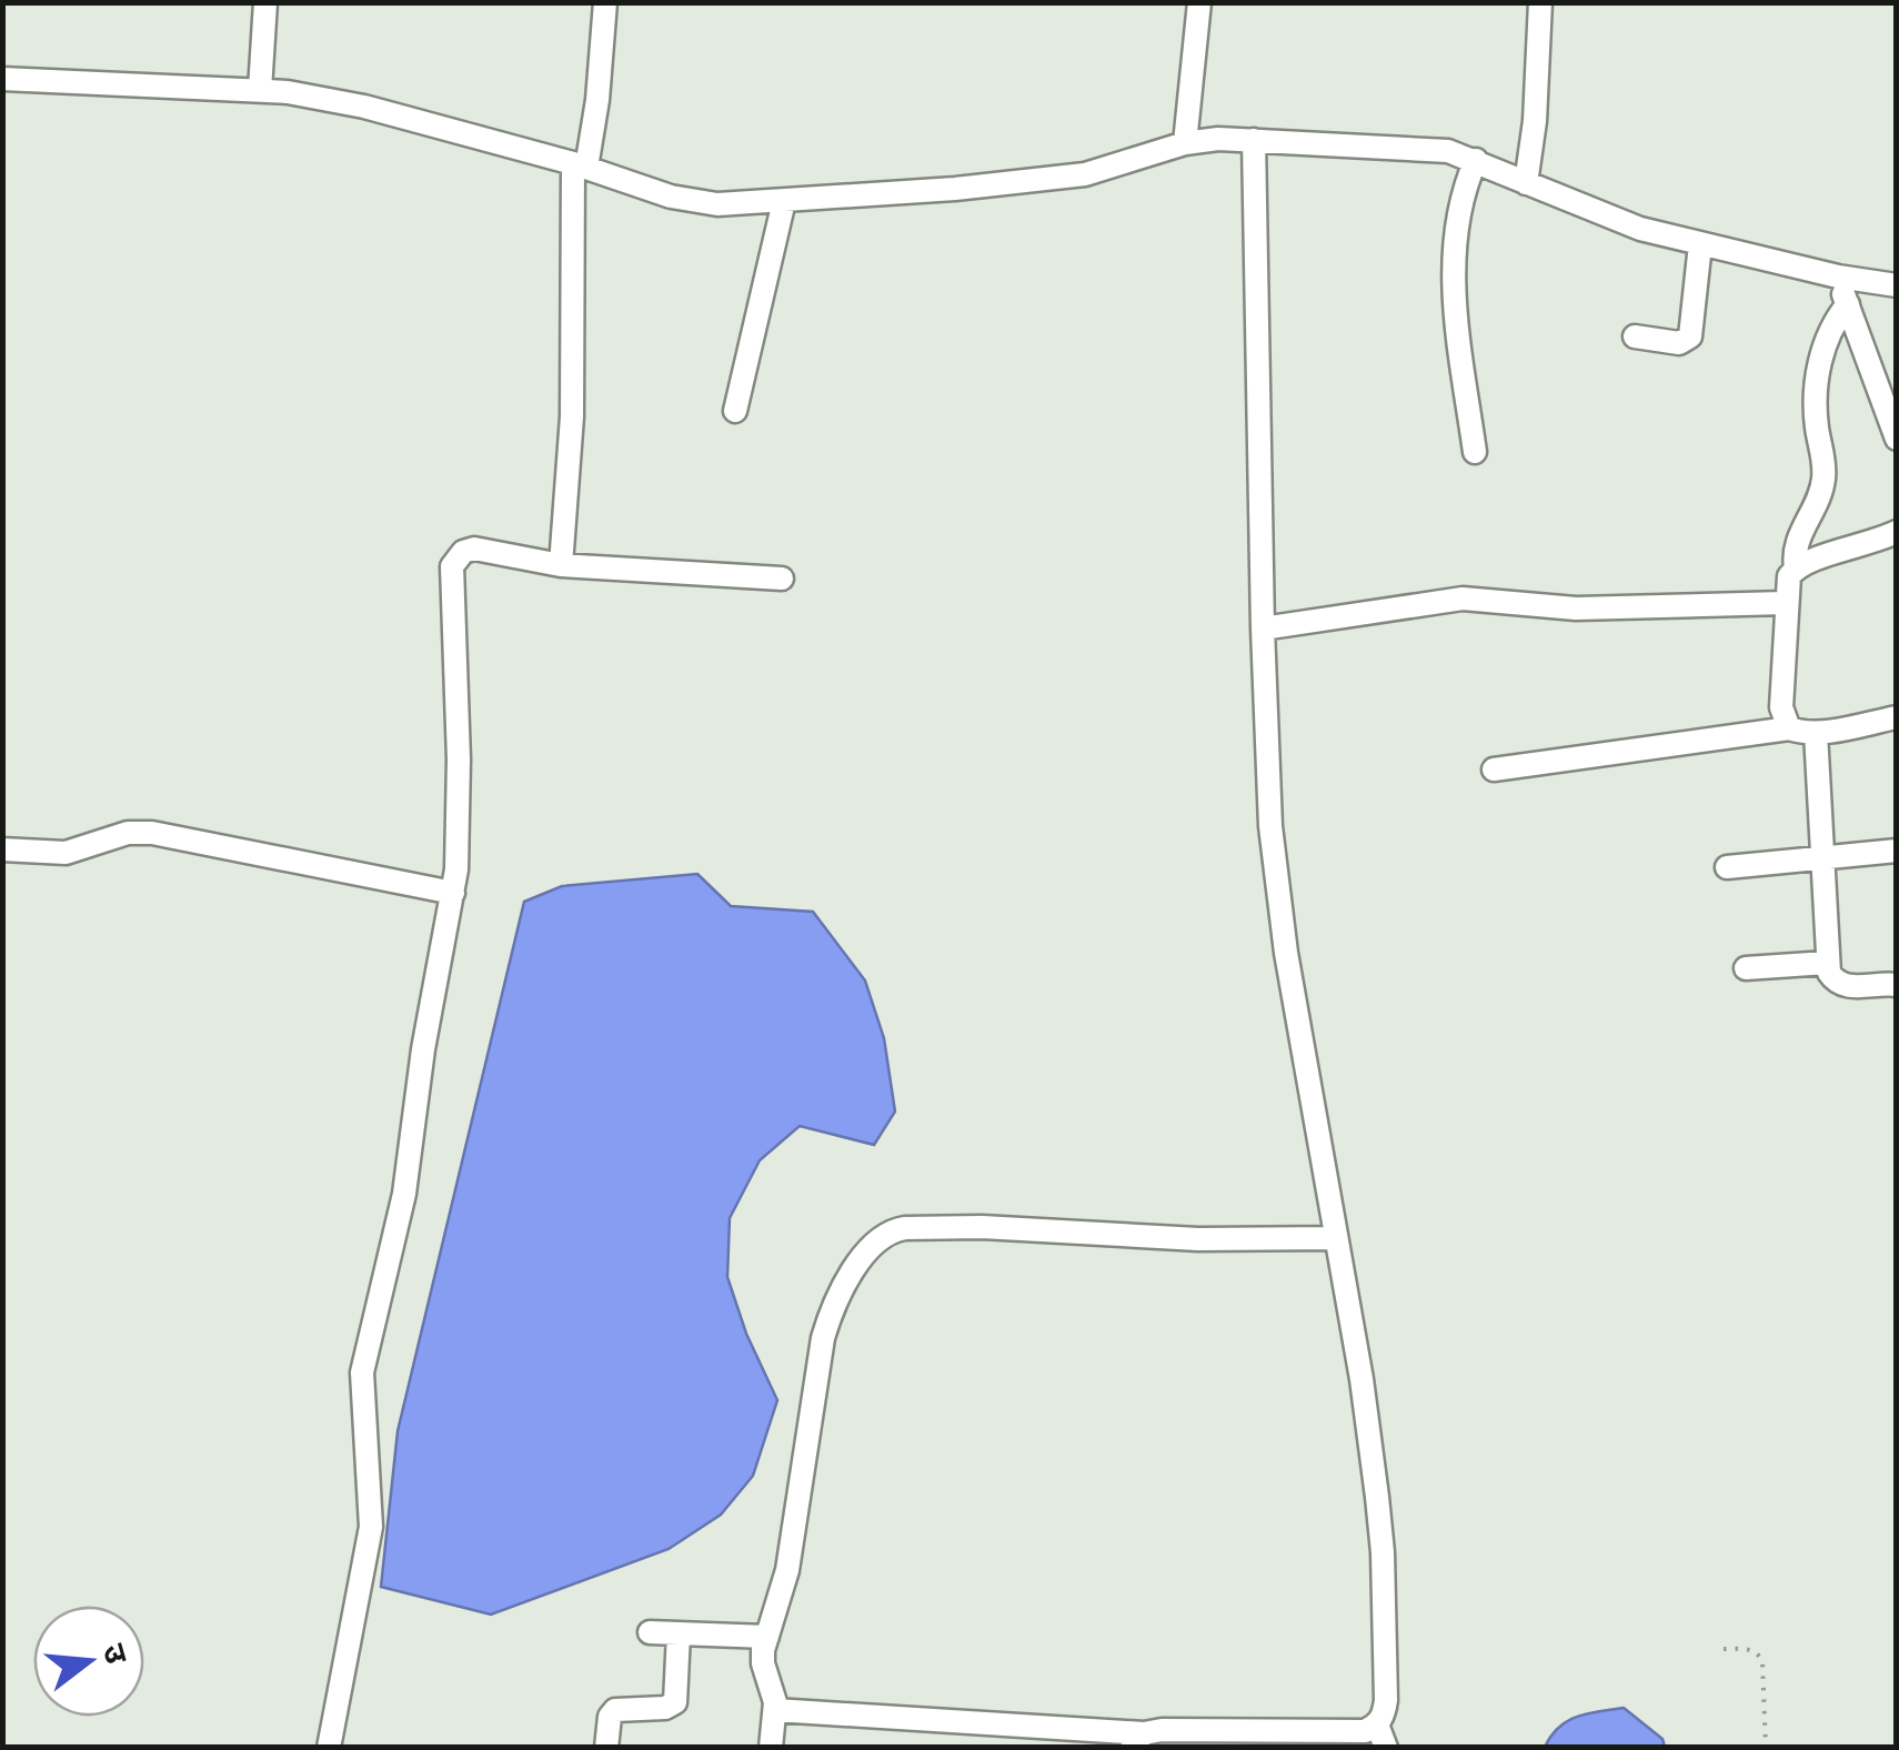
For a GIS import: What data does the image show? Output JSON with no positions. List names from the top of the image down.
{
  "north": "right"
}
